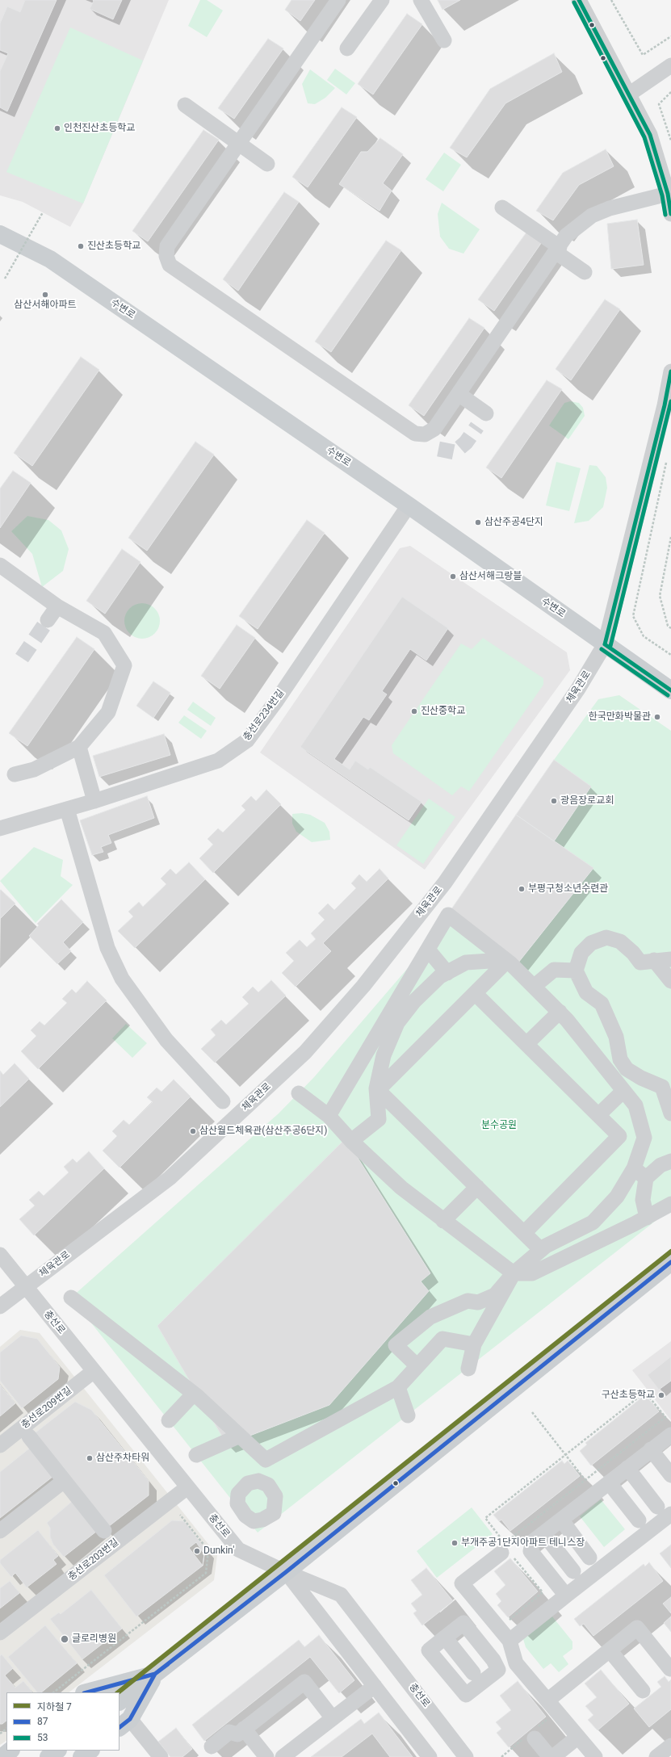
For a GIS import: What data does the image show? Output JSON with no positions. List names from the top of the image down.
{
  "streets": {
    "main road": ["수변로"],
    "street": [
      "체육관로",
      "충선로234번길",
      "충선로",
      "충선로209번길",
      "충선로203번길"
    ]
  },
  "crossings": [
    ["수변로", "체육관로"],
    ["수변로", "충선로234번길"],
    ["체육관로", "충선로"],
    ["충선로", "충선로209번길"],
    ["충선로", "충선로203번길"]
  ],
  "parks": ["분수공원"],
  "places": [
    "인천진산초등학교",
    "진산초등학교",
    "삼산서해아파트",
    "삼산주공4단지",
    "삼산서해그랑블",
    "진산중학교",
    "한국만화박물관",
    "광음장로교회",
    "부평구청소년수련관",
    "삼산월드체육관(삼산주공6단지)",
    "구산초등학교",
    "삼산주차타워",
    "부개주공1단지아파트 테니스장",
    "Dunkin'",
    "글로리병원"
  ],
  "lines": ["transit line 53", "metro line 7", "transit line 87"],
  "legend": ["지하철 7", "87", "53"]
}
